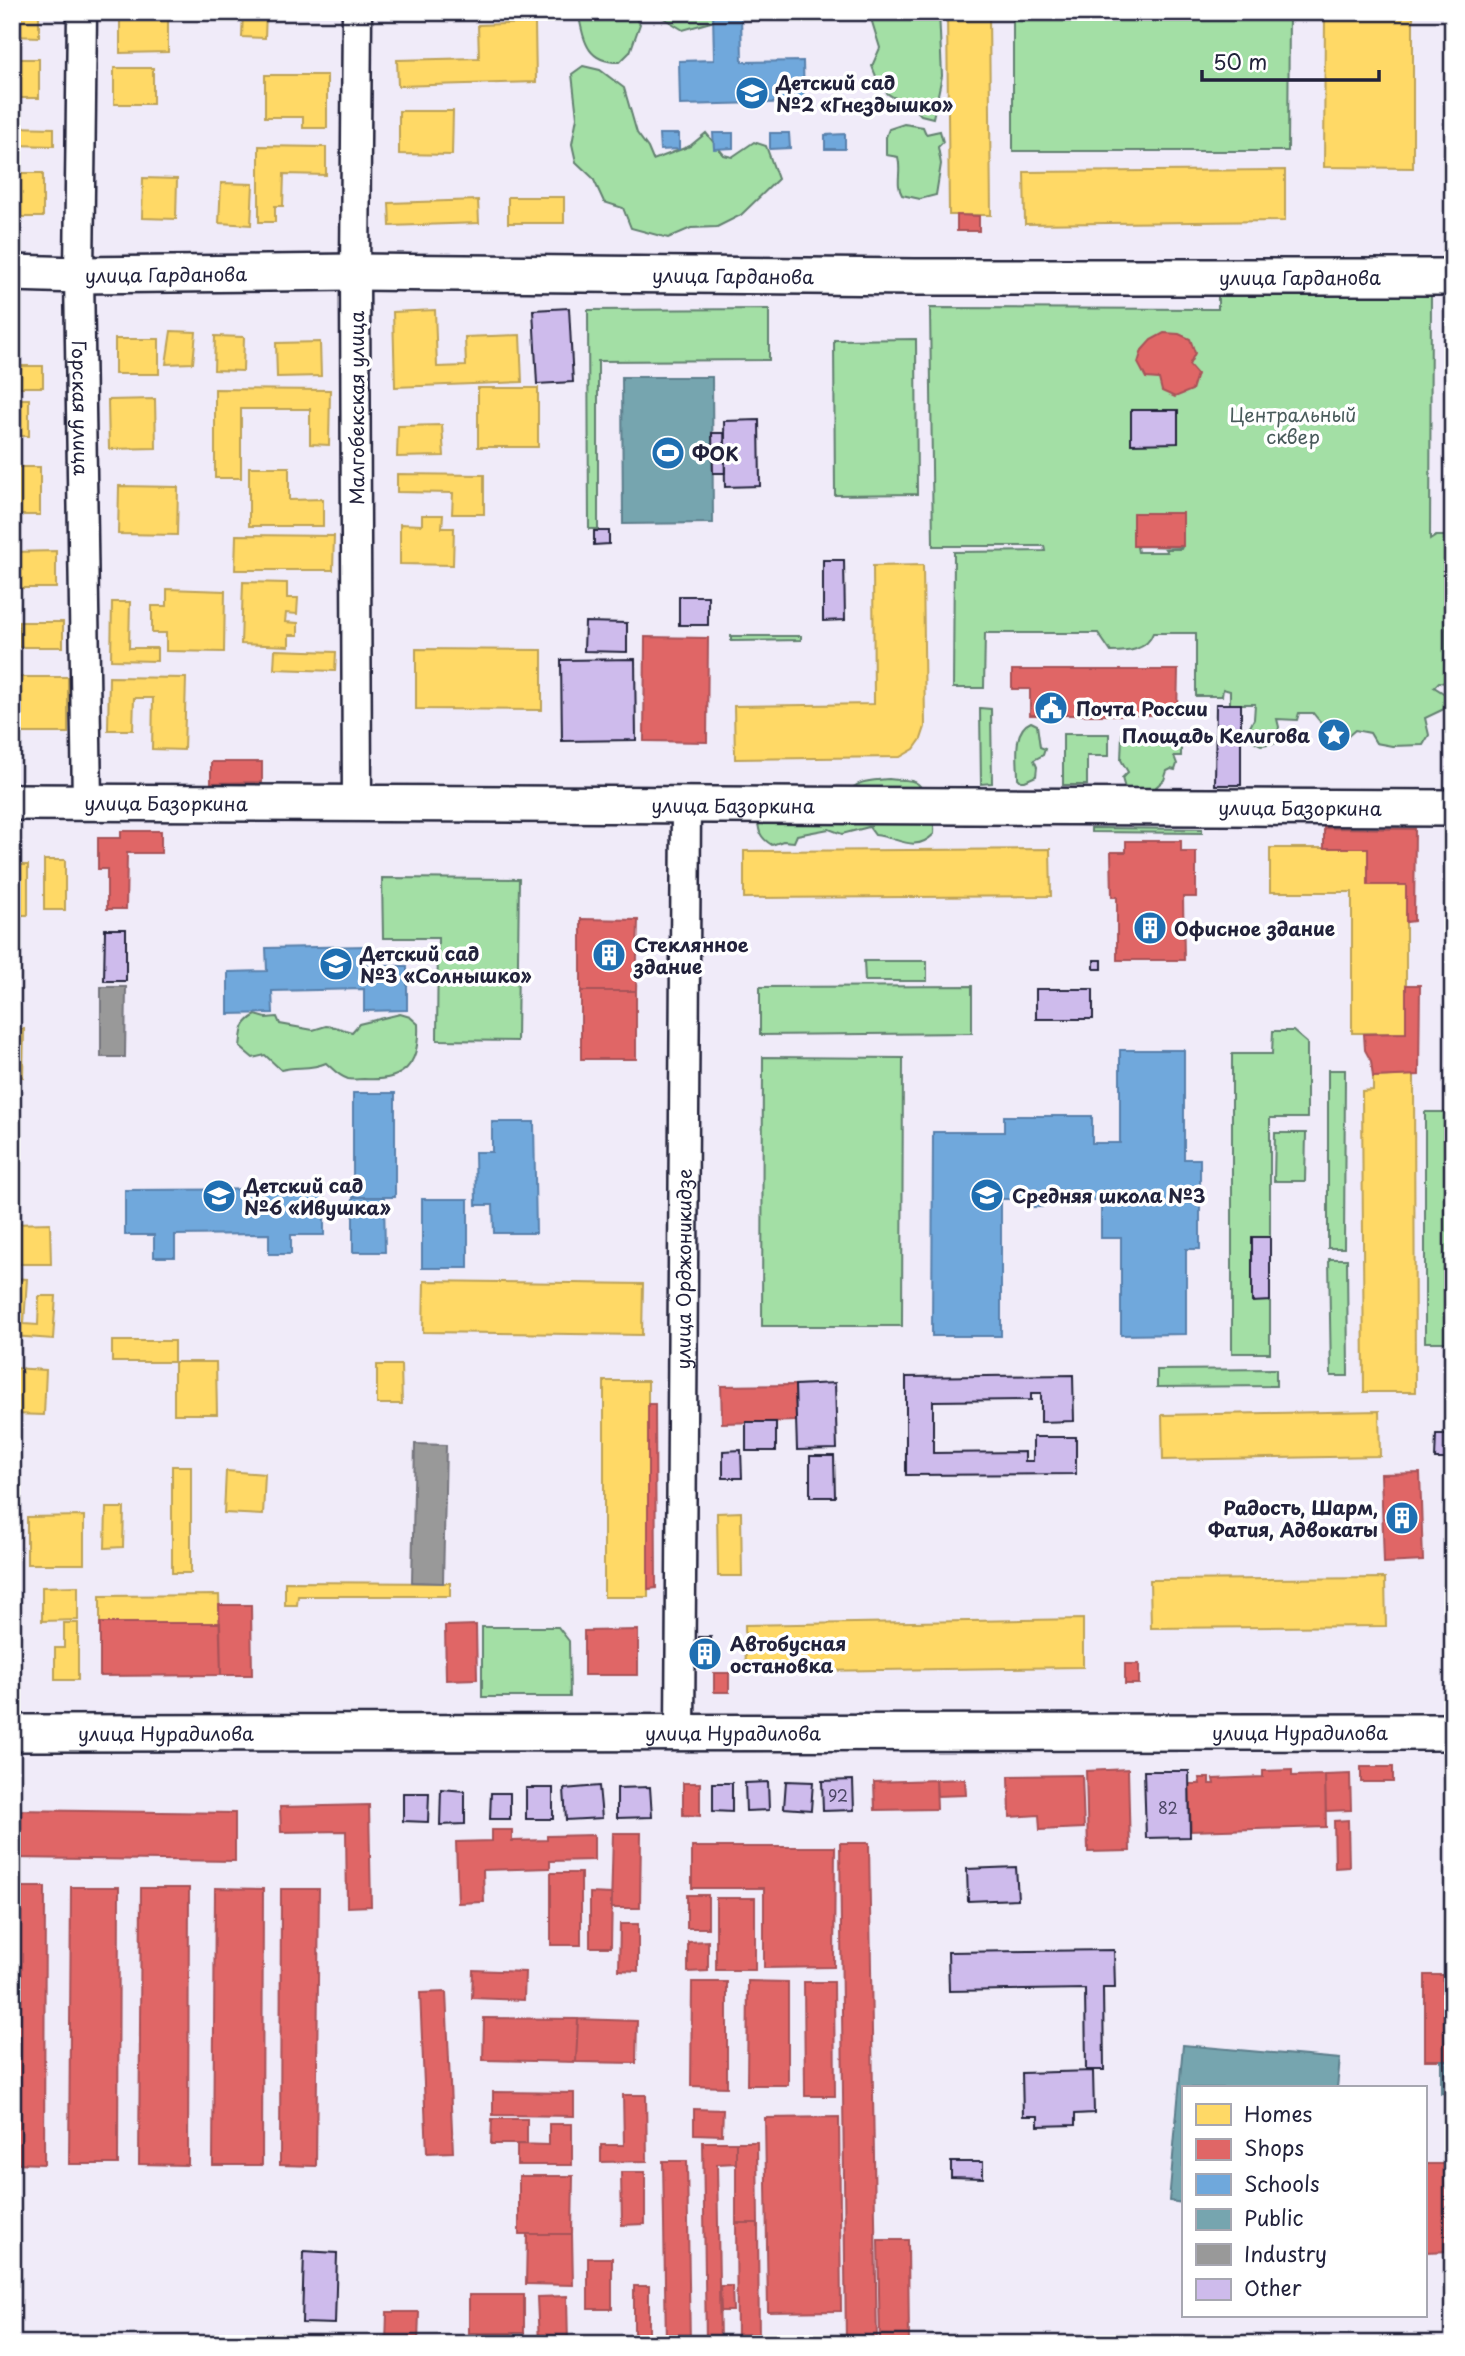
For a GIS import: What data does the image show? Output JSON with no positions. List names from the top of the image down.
{
  "streets": {
    "street": [
      "улица Гарданова",
      "Горская улица",
      "Малгобекская улица",
      "улица Базоркина",
      "улица Орджоникидзе",
      "улица Нурадилова"
    ]
  },
  "crossings": [
    ["улица Гарданова", "Горская улица"],
    ["улица Гарданова", "Малгобекская улица"],
    ["Горская улица", "улица Базоркина"],
    ["Малгобекская улица", "улица Базоркина"],
    ["улица Базоркина", "улица Орджоникидзе"],
    ["улица Орджоникидзе", "улица Нурадилова"]
  ],
  "parks": ["Центральный сквер"],
  "places": {
    "school or university": [
      "Детский сад №2 «Гнездышко»",
      "Детский сад №3 «Солнышко»",
      "Средняя школа №3",
      "Детский сад №6 «Ивушка»"
    ],
    "sports": ["ФОК"],
    "public building": ["Почта России"],
    "place": ["Площадь Келигова"],
    "building": [
      "Офисное здание",
      "Стеклянное здание",
      "Радость, Шарм, Фатия, Адвокаты",
      "Автобусная остановка"
    ]
  },
  "house_numbers": ["92", "82"],
  "legend": [
    "Homes",
    "Shops",
    "Schools",
    "Public",
    "Industry",
    "Other"
  ],
  "scale_bar": "50 m"
}
